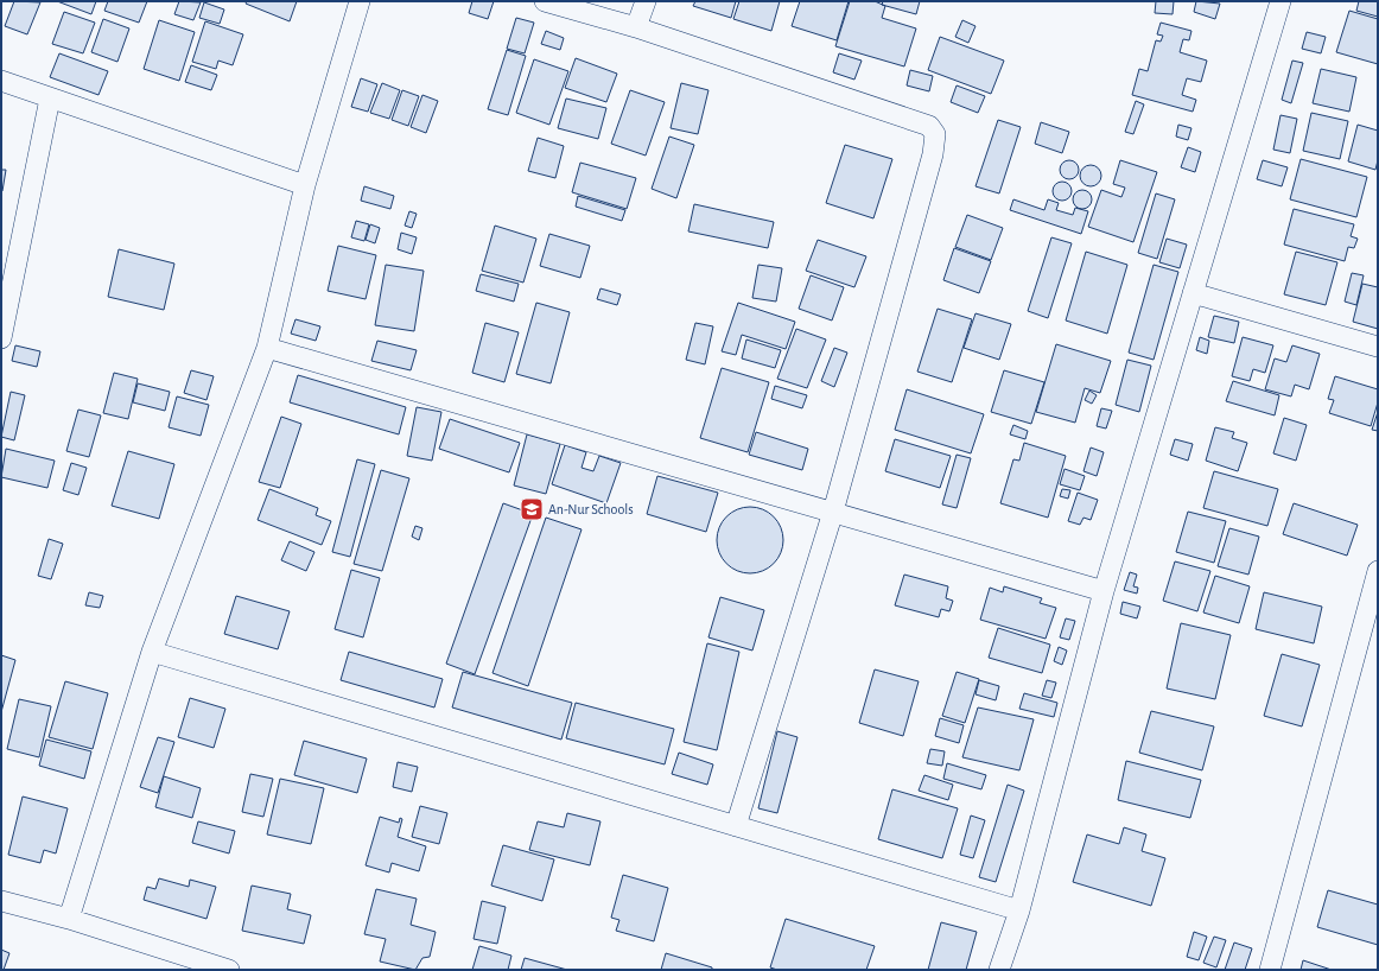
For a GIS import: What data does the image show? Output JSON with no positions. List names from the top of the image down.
{
  "places": {
    "school or university": ["An-Nur Schools"]
  }
}
